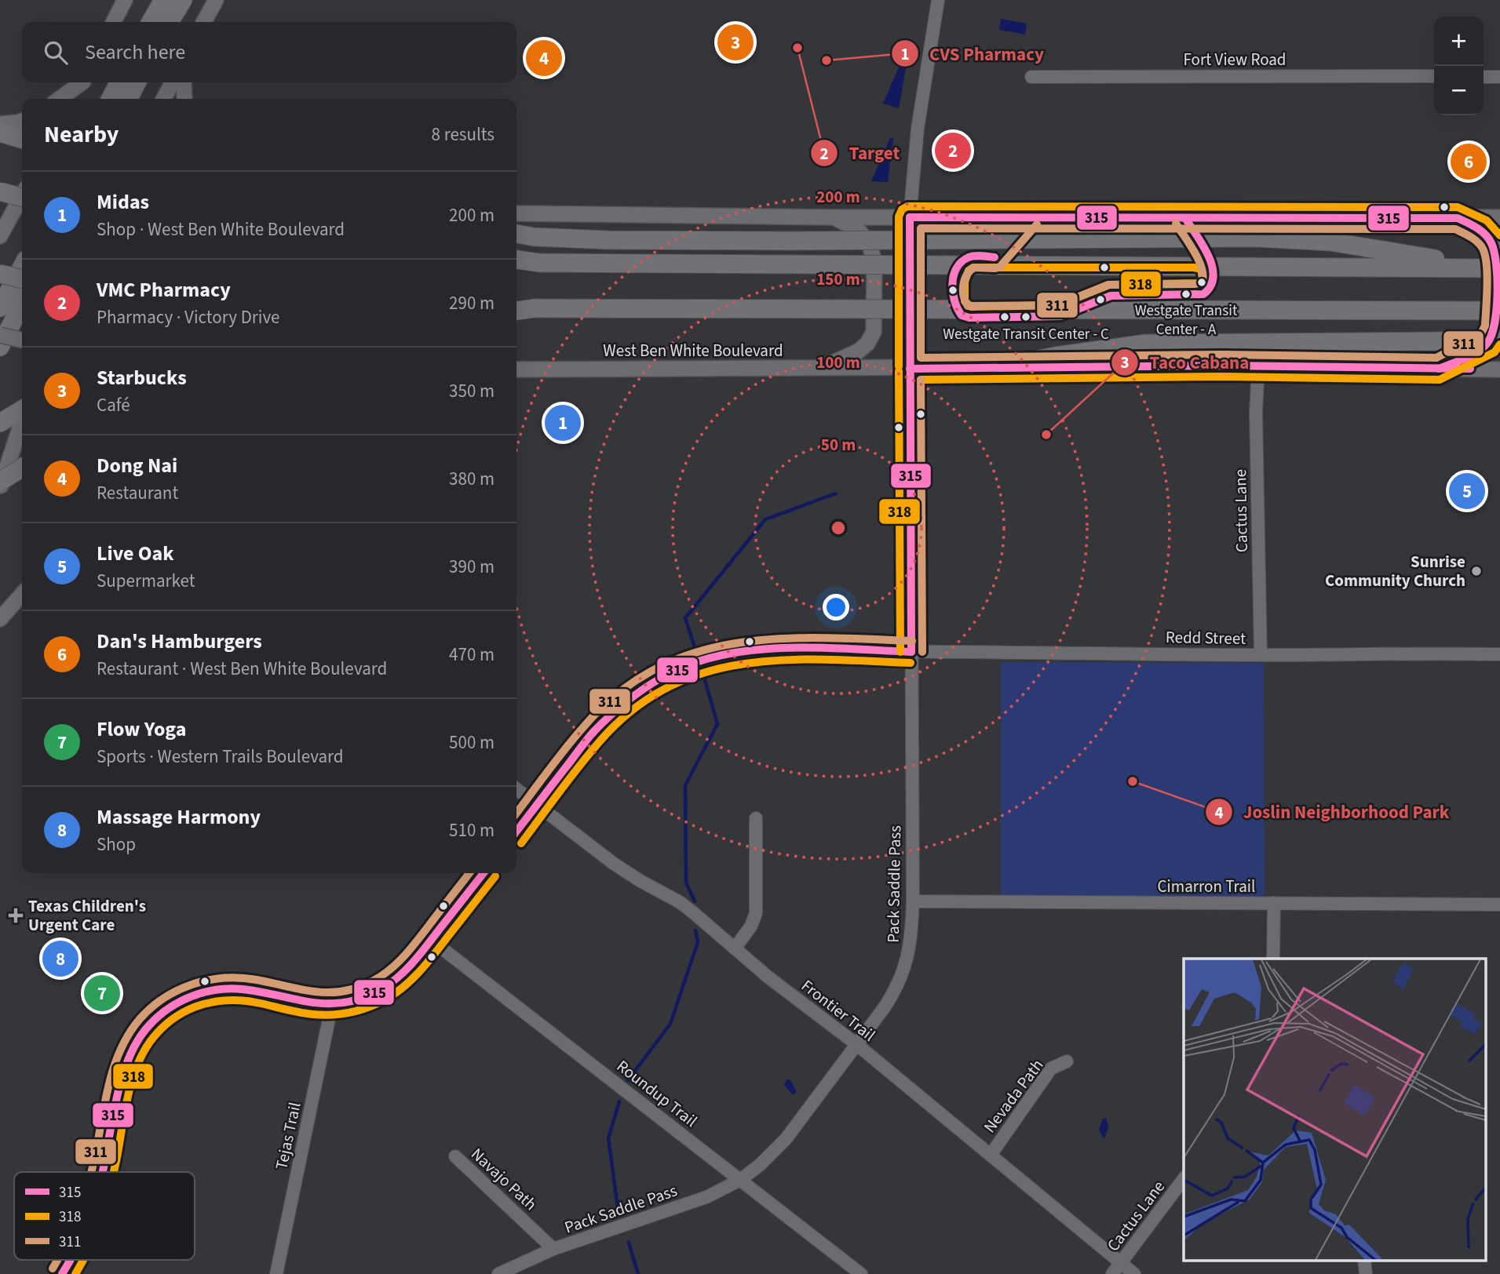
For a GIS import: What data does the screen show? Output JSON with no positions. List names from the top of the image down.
{
  "streets": {
    "main road": ["West Ben White Boulevard"],
    "street": [
      "Fort View Road",
      "Cactus Lane",
      "Redd Street",
      "Pack Saddle Pass",
      "Cimarron Trail",
      "Frontier Trail",
      "Roundup Trail",
      "Nevada Path",
      "Tejas Trail",
      "Navajo Path"
    ]
  },
  "crossings": [
    ["West Ben White Boulevard", "Cactus Lane"],
    ["West Ben White Boulevard", "Pack Saddle Pass"],
    ["Cactus Lane", "Redd Street"],
    ["Cactus Lane", "Frontier Trail"],
    ["Redd Street", "Pack Saddle Pass"],
    ["Redd Street", "Frontier Trail"],
    ["Pack Saddle Pass", "Cimarron Trail"],
    ["Pack Saddle Pass", "Frontier Trail"],
    ["Pack Saddle Pass", "Roundup Trail"],
    ["Pack Saddle Pass", "Navajo Path"],
    ["Frontier Trail", "Nevada Path"]
  ],
  "places": {
    "other": [
      "Target",
      "CVS Pharmacy",
      "Westgate Transit Center - A",
      "Westgate Transit Center - C",
      "Taco Cabana",
      "Sunrise Community Church",
      "Joslin Neighborhood Park"
    ],
    "health": ["Texas Children's Urgent Care"]
  },
  "lines": ["transit line 318", "transit line 315", "transit line 311"],
  "legend": ["315", "318", "311"],
  "page": {
    "map_buttons": ["+", "−"],
    "pins": [
      "3",
      "4",
      "2",
      "6",
      "1",
      "5",
      "8",
      "7"
    ],
    "search": "Search here",
    "heading": ["Nearby", "8 results"],
    "list": [
      {
        "mark": "1",
        "name": "Midas",
        "note": "Shop · West Ben White Boulevard",
        "value": "200 m"
      },
      {
        "mark": "2",
        "name": "VMC Pharmacy",
        "note": "Pharmacy · Victory Drive",
        "value": "290 m"
      },
      {
        "mark": "3",
        "name": "Starbucks",
        "note": "Café",
        "value": "350 m"
      },
      {
        "mark": "4",
        "name": "Dong Nai",
        "note": "Restaurant",
        "value": "380 m"
      },
      {
        "mark": "5",
        "name": "Live Oak",
        "note": "Supermarket",
        "value": "390 m"
      },
      {
        "mark": "6",
        "name": "Dan's Hamburgers",
        "note": "Restaurant · West Ben White Boulevard",
        "value": "470 m"
      },
      {
        "mark": "7",
        "name": "Flow Yoga",
        "note": "Sports · Western Trails Boulevard",
        "value": "500 m"
      },
      {
        "mark": "8",
        "name": "Massage Harmony",
        "note": "Shop",
        "value": "510 m"
      }
    ]
  },
  "rings": [
    "200 m",
    "150 m",
    "100 m",
    "50 m"
  ]
}
